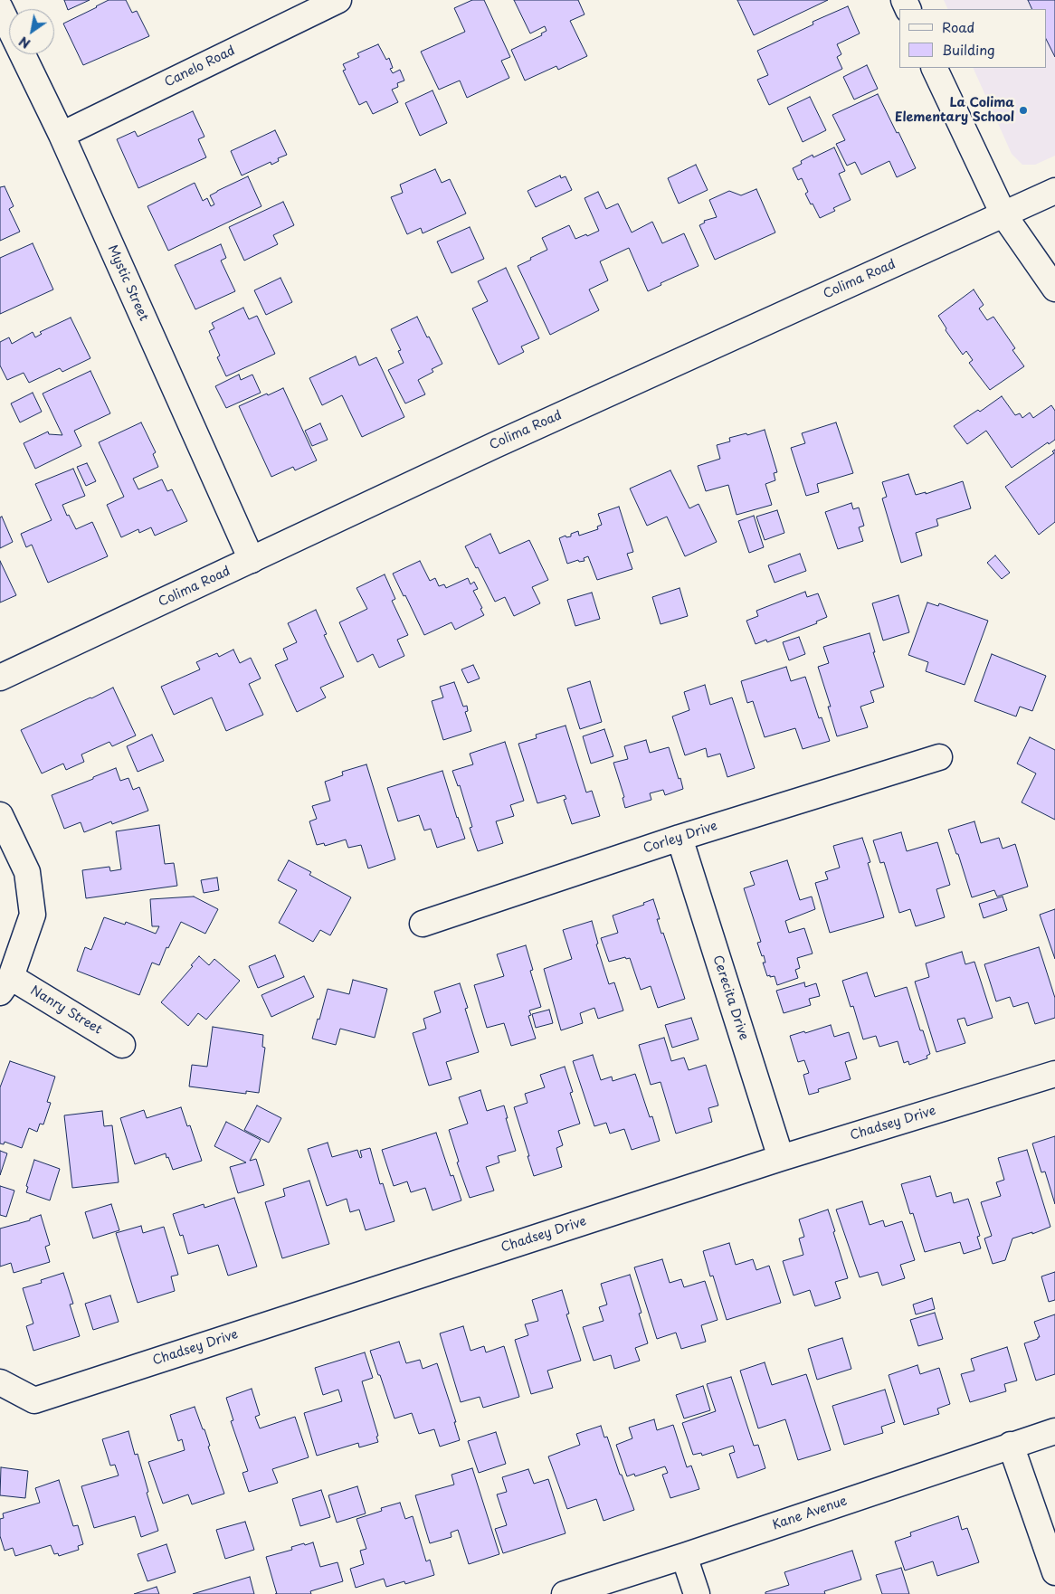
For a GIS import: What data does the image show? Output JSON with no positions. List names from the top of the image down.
{
  "streets": {
    "street": [
      "Canelo Road",
      "Colima Road",
      "Mystic Street",
      "Corley Drive",
      "Cerecita Drive",
      "Nanry Street",
      "Chadsey Drive",
      "Kane Avenue"
    ]
  },
  "crossings": [
    ["Canelo Road", "Mystic Street"],
    ["Colima Road", "Mystic Street"],
    ["Corley Drive", "Cerecita Drive"],
    ["Cerecita Drive", "Chadsey Drive"]
  ],
  "places": ["La Colima Elementary School"],
  "legend": ["Road", "Building"],
  "north": "bottom left"
}
